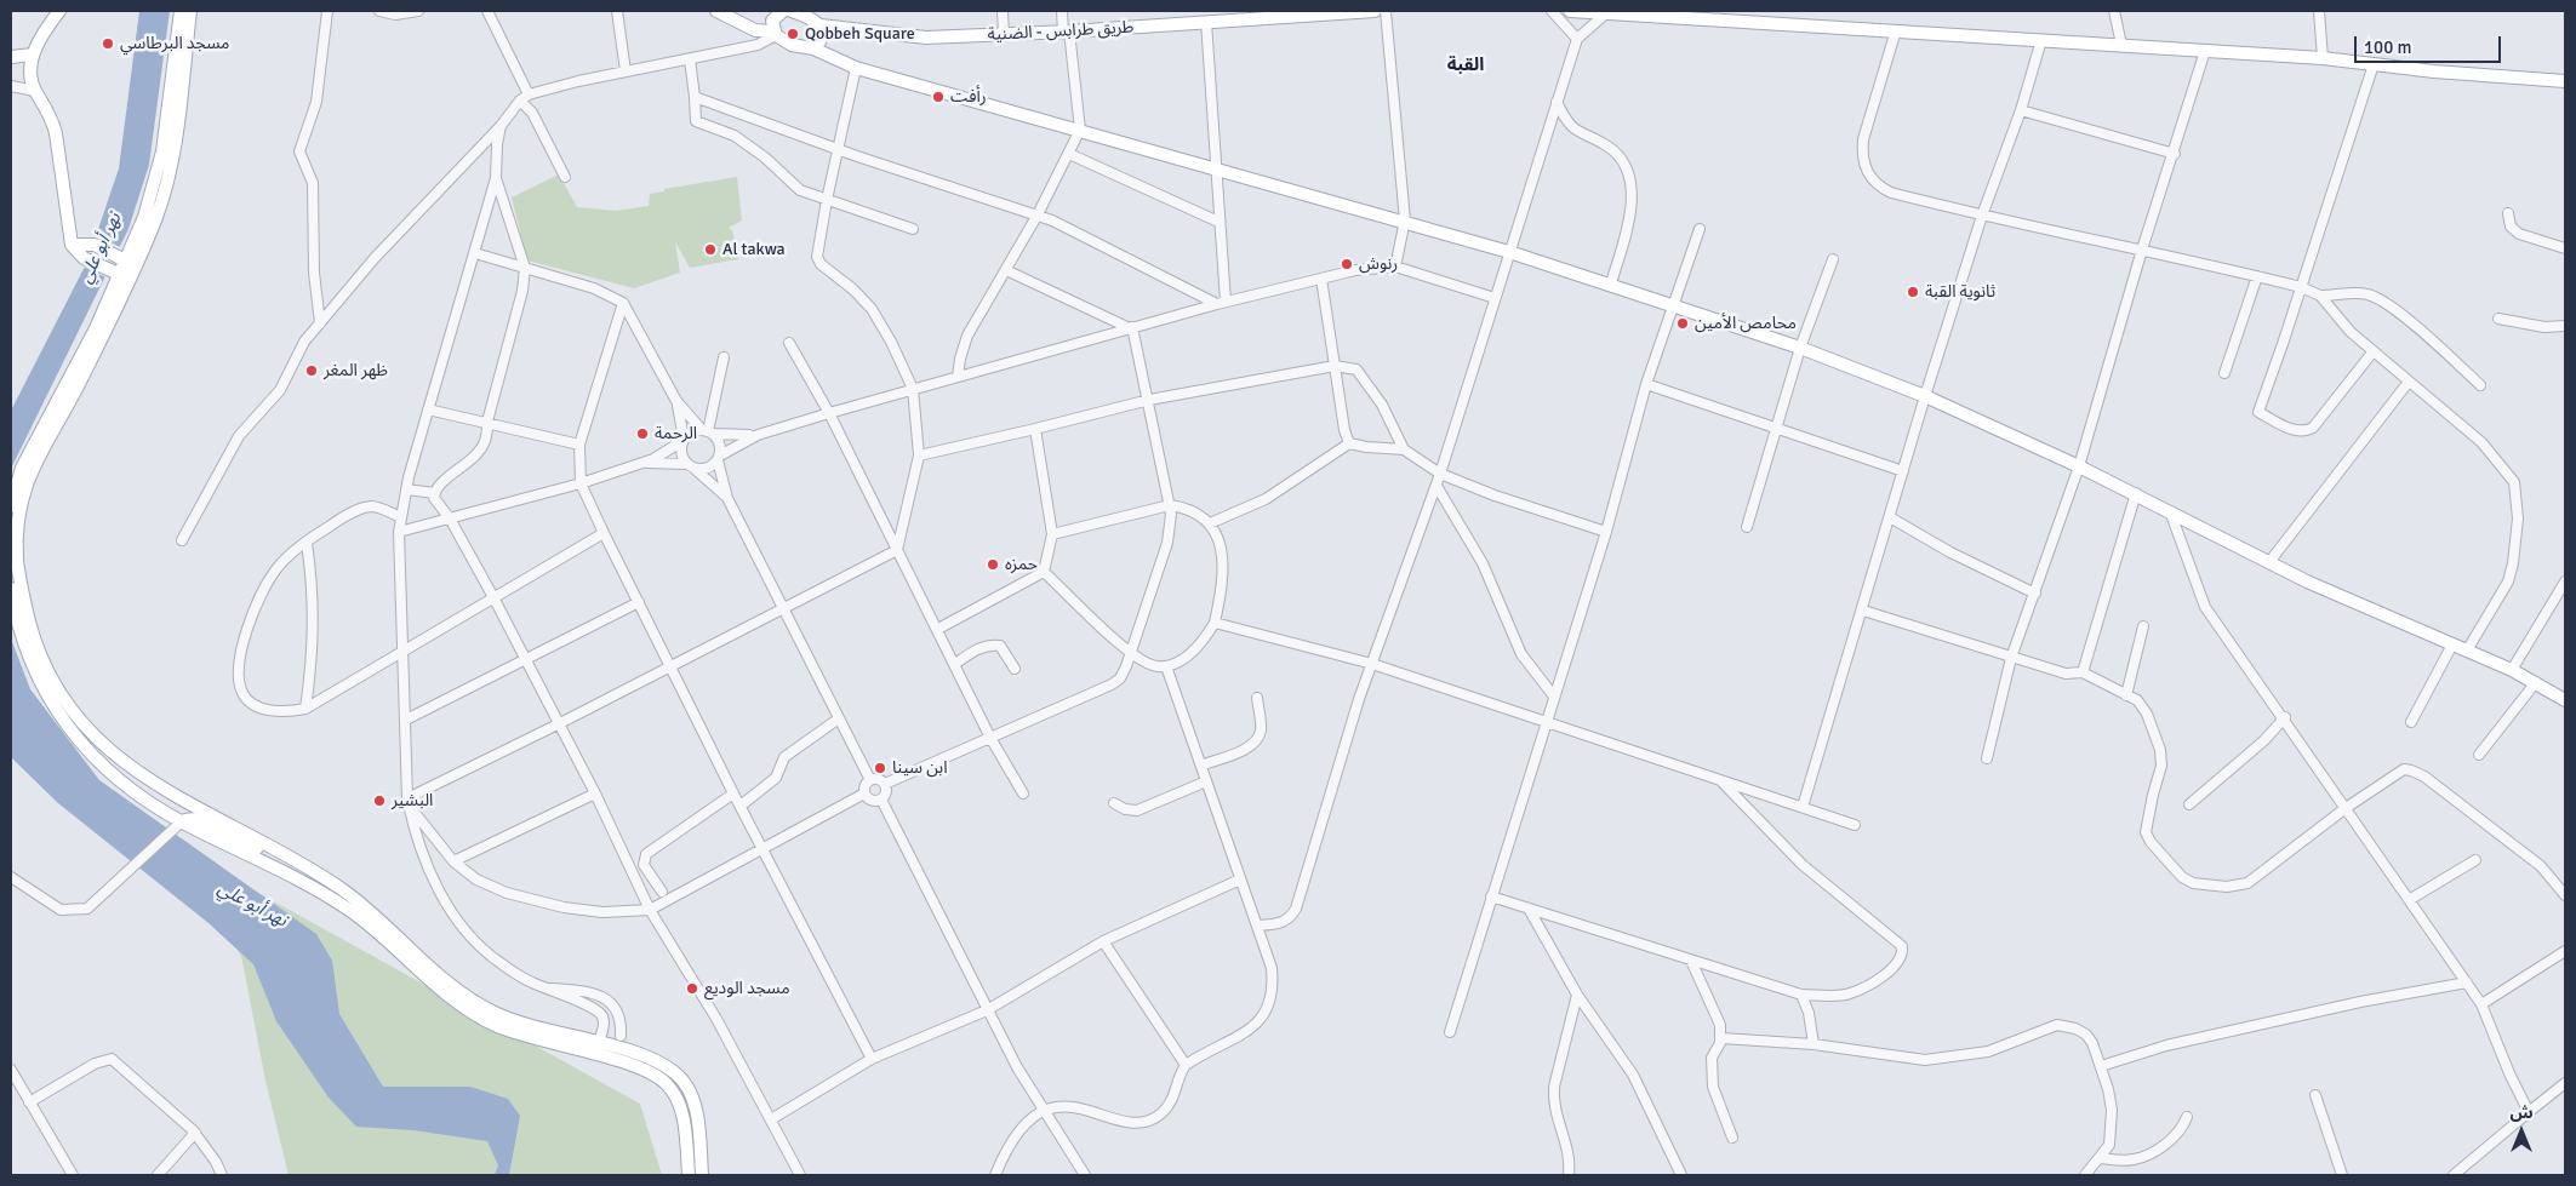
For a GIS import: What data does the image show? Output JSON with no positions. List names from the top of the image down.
{
  "streets": {
    "main road": ["طريق طرابس - الضنية"]
  },
  "districts": ["القبة"],
  "water": ["نهر أبو علي"],
  "places": [
    "Qobbeh Square",
    "مسجد البرطاسي",
    "رأفت",
    "Al takwa",
    "رنوش",
    "ثانوية القبة",
    "محامص الأمين",
    "ظهر المغر",
    "الرحمة",
    "حمزه",
    "ابن سينا",
    "البشير",
    "مسجد الوديع"
  ],
  "scale_bar": "100 m",
  "north": "top"
}
